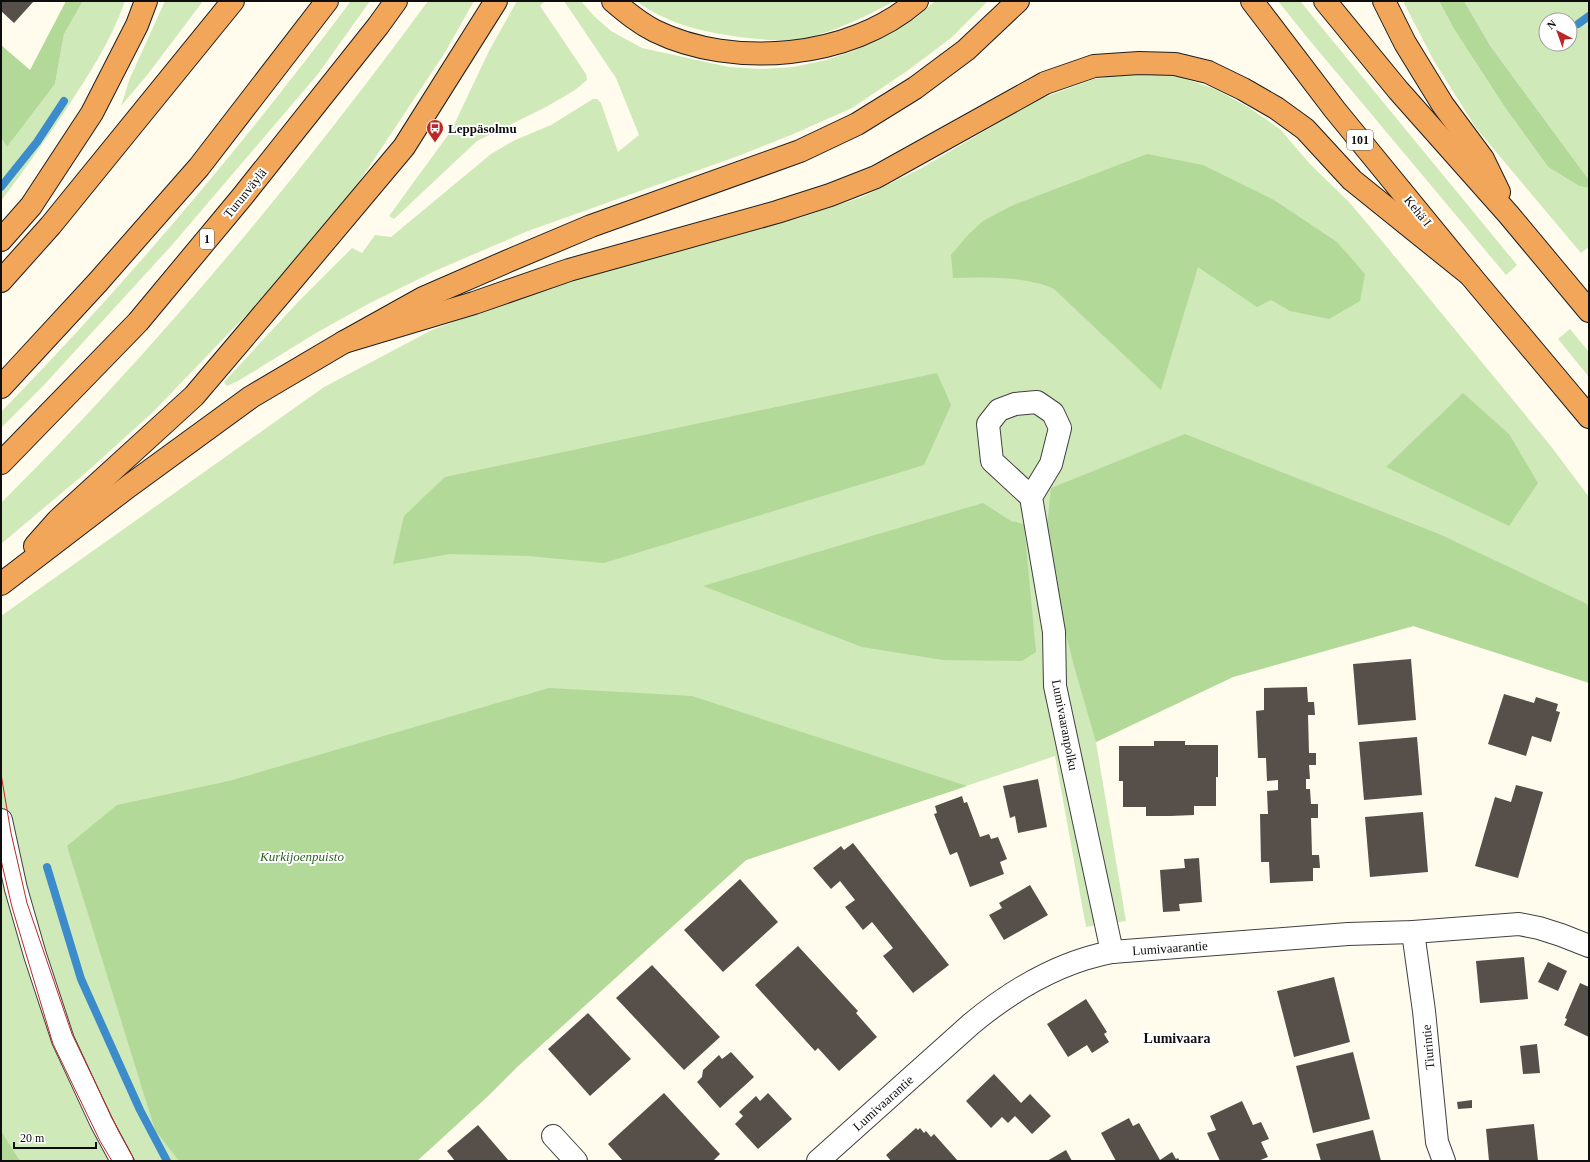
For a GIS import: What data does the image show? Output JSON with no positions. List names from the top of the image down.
{
  "streets": {
    "highway": [
      "101",
      "Turunväylä",
      "Kehä I",
      "1"
    ],
    "street": ["Lumivaaranpolku", "Lumivaarantie", "Tiurintie"]
  },
  "crossings": [
    ["Lumivaaranpolku", "Lumivaarantie"],
    ["Lumivaarantie", "Tiurintie"]
  ],
  "districts": ["Lumivaara"],
  "parks": ["Kurkijoenpuisto"],
  "places": {
    "bus stop": ["Leppäsolmu"]
  },
  "scale_bar": "20 m",
  "north": "top left"
}
